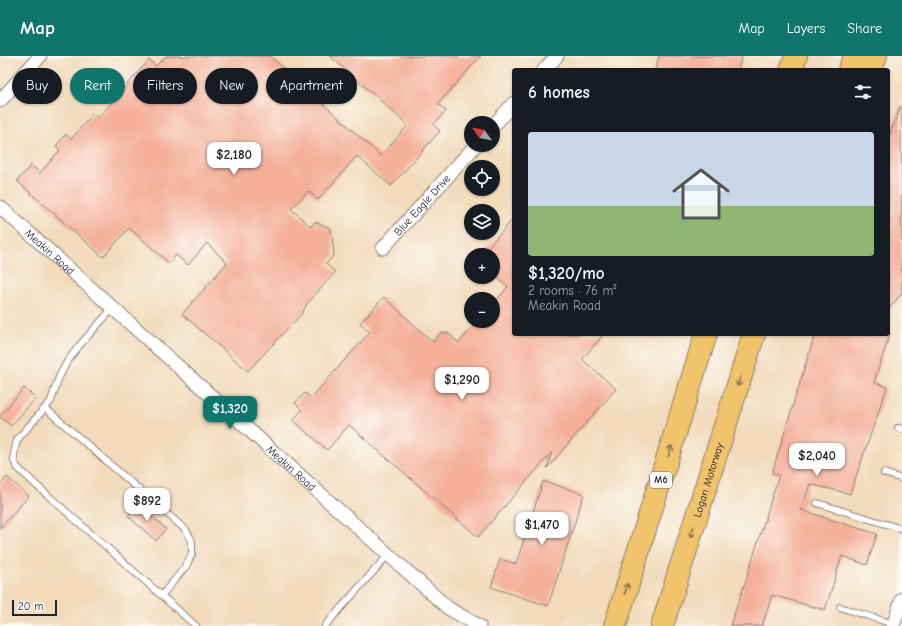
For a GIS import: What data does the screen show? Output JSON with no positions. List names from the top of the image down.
{
  "streets": {
    "highway": ["M6", "Logan Motorway"],
    "street": ["Blue Eagle Drive", "Meakin Road"]
  },
  "scale_bar": "20 m",
  "north": "top left",
  "page": {
    "header": "Map",
    "nav": ["Map", "Layers", "Share"],
    "chip": [
      "Buy",
      "Rent",
      "Filters",
      "New",
      "Apartment"
    ],
    "heading": "6 homes",
    "map_buttons": ["+", "−"],
    "list": [
      {
        "name": "$1,320/mo",
        "note": "2 rooms · 76 m² · Meakin Road"
      }
    ],
    "price": [
      "$2,180",
      "$1,290",
      "$1,320",
      "$2,040",
      "$892",
      "$1,470"
    ],
    "scale": "20 m"
  }
}
